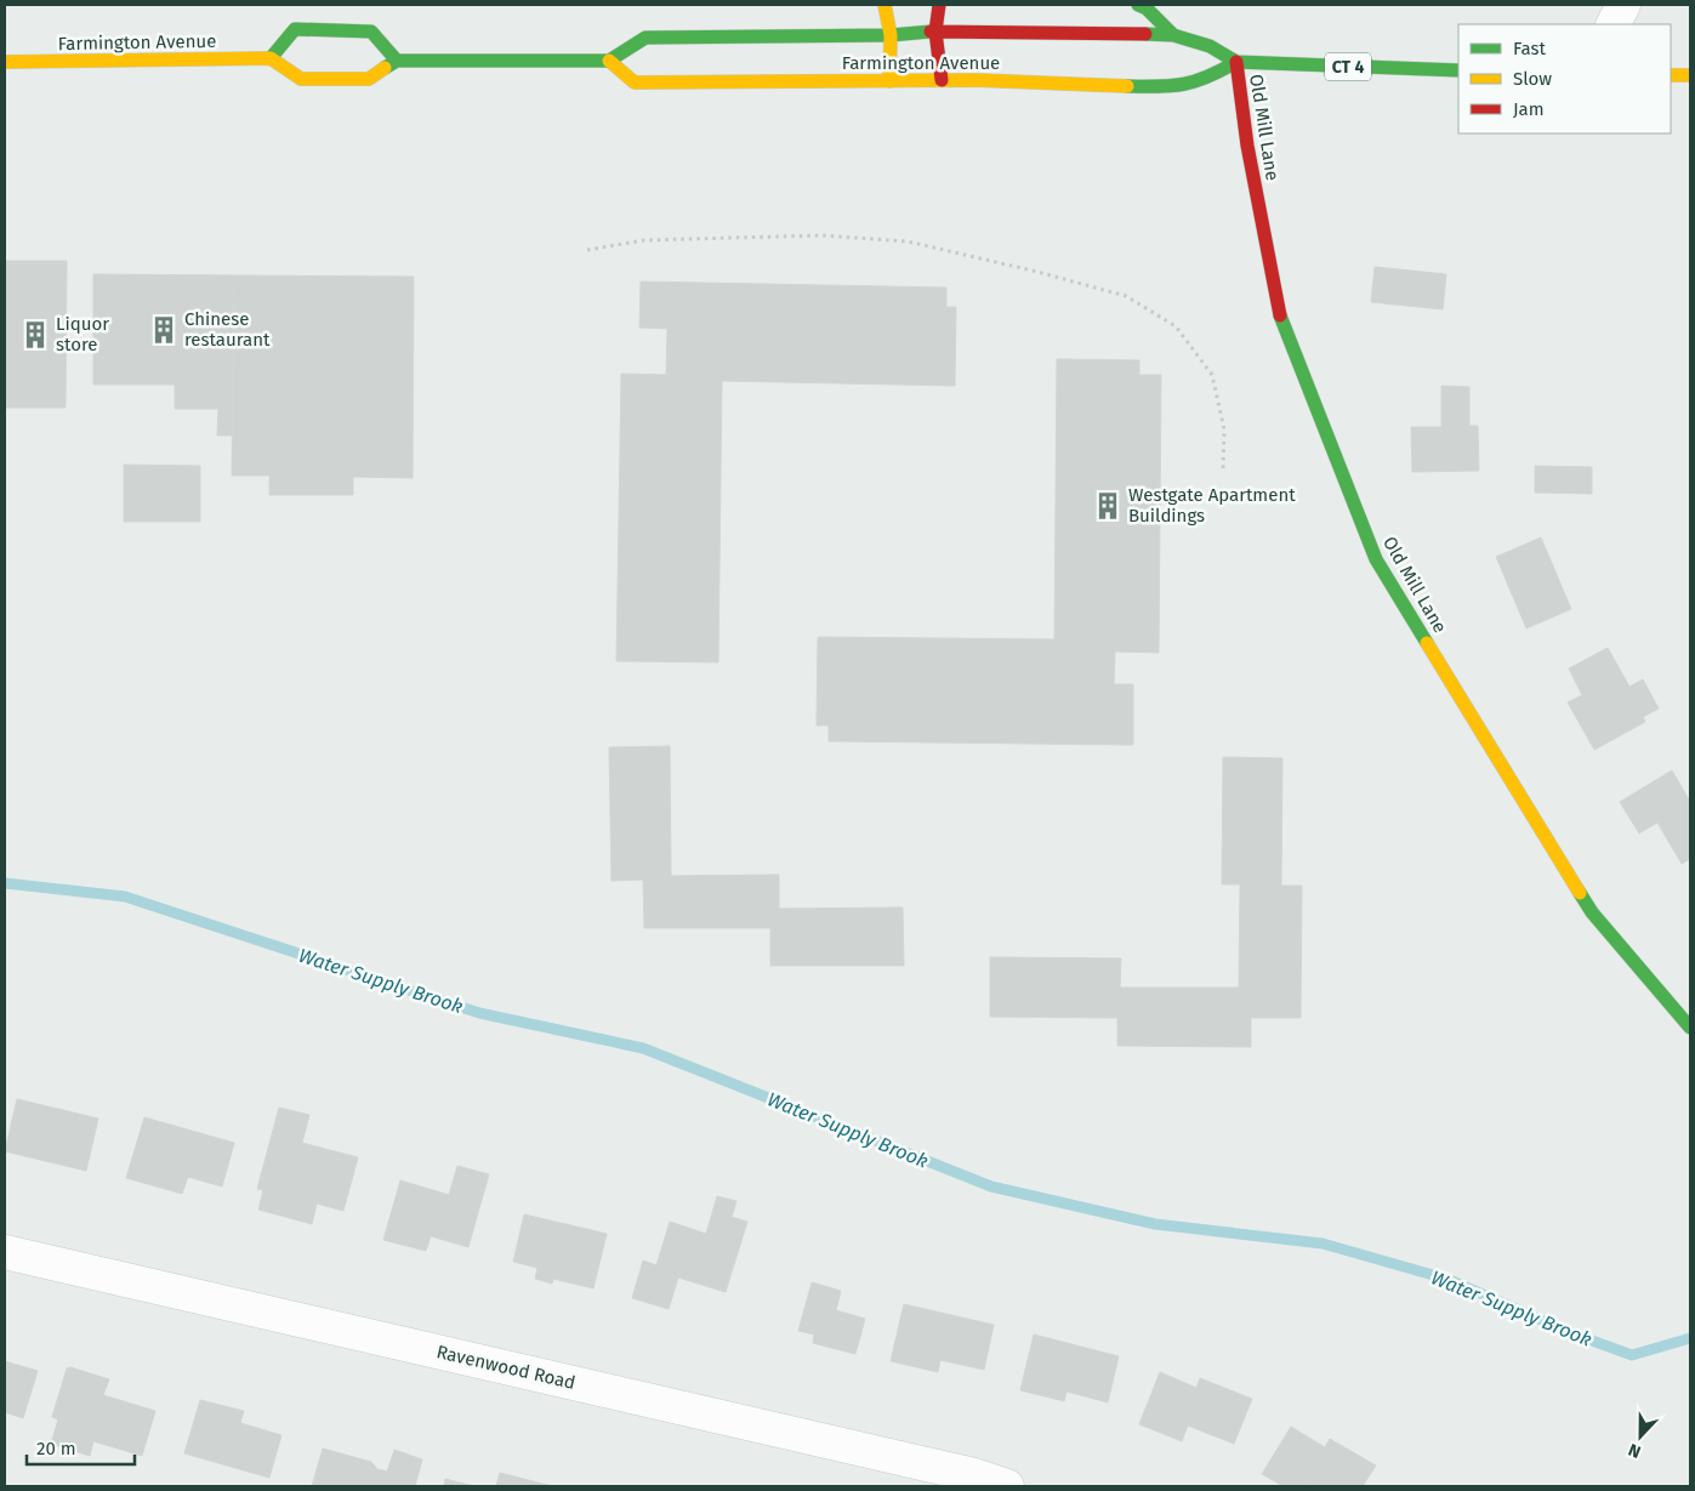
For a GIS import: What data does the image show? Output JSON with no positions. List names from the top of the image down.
{
  "streets": {
    "main road": ["Farmington Avenue", "CT 4", "Old Mill Lane"],
    "street": ["Ravenwood Road"]
  },
  "crossings": [
    ["Farmington Avenue", "Old Mill Lane"]
  ],
  "water": ["Water Supply Brook"],
  "places": {
    "building": ["Chinese restaurant", "Liquor store", "Westgate Apartment Buildings"]
  },
  "legend": ["Fast", "Slow", "Jam"],
  "scale_bar": "20 m",
  "north": "bottom"
}
